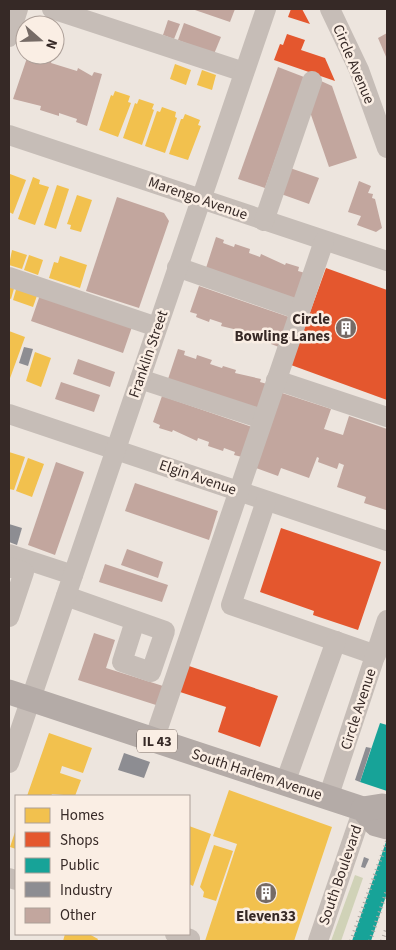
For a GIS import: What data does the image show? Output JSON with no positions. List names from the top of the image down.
{
  "streets": {
    "main road": ["IL 43", "South Harlem Avenue"],
    "street": [
      "Circle Avenue",
      "Marengo Avenue",
      "Franklin Street",
      "Elgin Avenue",
      "South Boulevard"
    ]
  },
  "crossings": [
    ["Circle Avenue", "South Harlem Avenue"],
    ["Marengo Avenue", "Franklin Street"],
    ["Franklin Street", "Elgin Avenue"],
    ["Franklin Street", "South Harlem Avenue"],
    ["South Harlem Avenue", "South Boulevard"]
  ],
  "places": {
    "building": ["Circle Bowling Lanes", "Eleven33"]
  },
  "legend": [
    "Homes",
    "Shops",
    "Public",
    "Industry",
    "Other"
  ],
  "north": "right"
}
